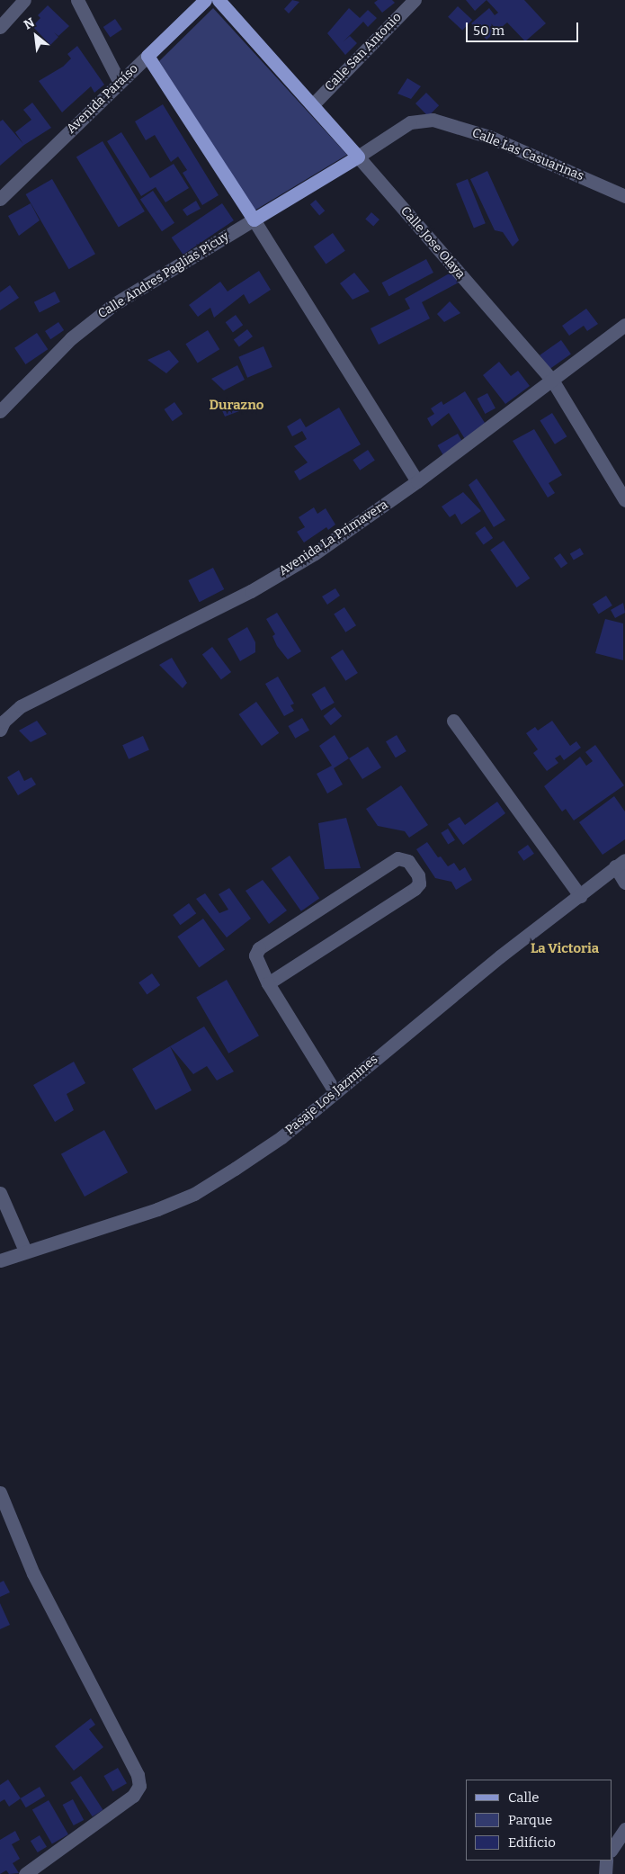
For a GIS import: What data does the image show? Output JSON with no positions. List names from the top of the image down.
{
  "streets": {
    "main road": ["Avenida Paraíso", "Calle Jose Olaya"],
    "street": [
      "Calle San Antonio",
      "Calle Las Casuarinas",
      "Calle Andres Paglias Picuy",
      "Avenida La Primavera",
      "Pasaje Los Jazmines"
    ]
  },
  "crossings": [
    ["Calle San Antonio", "Calle Jose Olaya"],
    ["Calle Las Casuarinas", "Calle Jose Olaya"],
    ["Calle Jose Olaya", "Avenida La Primavera"]
  ],
  "districts": ["Durazno", "La Victoria"],
  "legend": ["Calle", "Parque", "Edificio"],
  "scale_bar": "50 m",
  "north": "top left"
}
